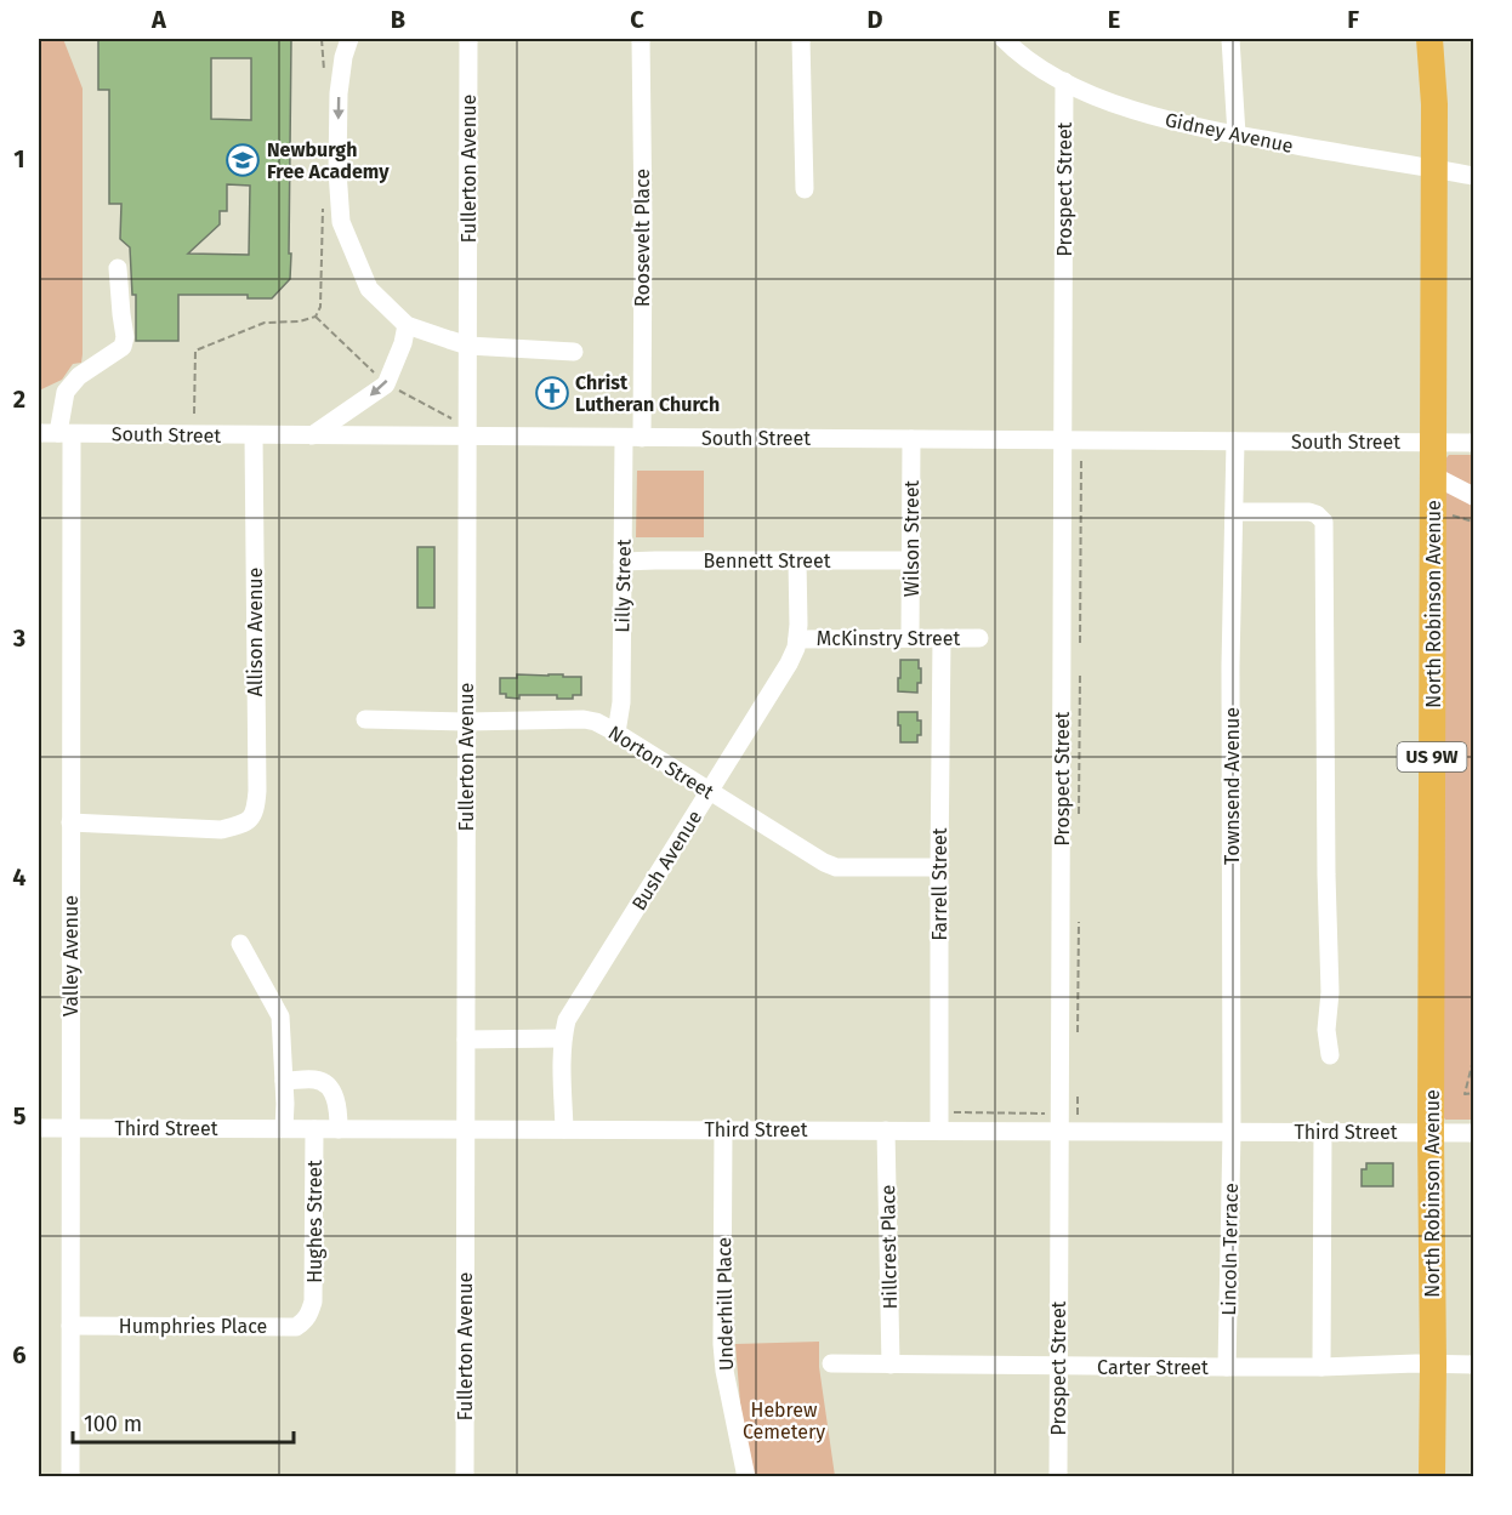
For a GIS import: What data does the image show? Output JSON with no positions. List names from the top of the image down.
{
  "streets": {
    "highway": ["North Robinson Avenue", "US 9W"],
    "street": [
      "Gidney Avenue",
      "Fullerton Avenue",
      "Prospect Street",
      "Roosevelt Place",
      "South Street",
      "Wilson Street",
      "Bennett Street",
      "Lilly Street",
      "Allison Avenue",
      "McKinstry Street",
      "Norton Street",
      "Townsend Avenue",
      "Bush Avenue",
      "Farrell Street",
      "Valley Avenue",
      "Third Street",
      "Hughes Street",
      "Hillcrest Place",
      "Lincoln Terrace",
      "Underhill Place",
      "Humphries Place",
      "Carter Street"
    ]
  },
  "crossings": [
    ["Gidney Avenue", "Prospect Street"],
    ["Gidney Avenue", "North Robinson Avenue"],
    ["Fullerton Avenue", "South Street"],
    ["Fullerton Avenue", "Norton Street"],
    ["Fullerton Avenue", "Third Street"],
    ["Prospect Street", "South Street"],
    ["Prospect Street", "Third Street"],
    ["Prospect Street", "Carter Street"],
    ["Roosevelt Place", "South Street"],
    ["Roosevelt Place", "Lilly Street"],
    ["South Street", "Wilson Street"],
    ["South Street", "Lilly Street"],
    ["South Street", "North Robinson Avenue"],
    ["South Street", "Allison Avenue"],
    ["South Street", "Townsend Avenue"],
    ["South Street", "Valley Avenue"],
    ["Wilson Street", "Bennett Street"],
    ["Wilson Street", "McKinstry Street"],
    ["Bennett Street", "Lilly Street"],
    ["Bennett Street", "Bush Avenue"],
    ["Lilly Street", "Norton Street"],
    ["North Robinson Avenue", "Third Street"],
    ["North Robinson Avenue", "Carter Street"],
    ["Allison Avenue", "Valley Avenue"],
    ["McKinstry Street", "Bush Avenue"],
    ["McKinstry Street", "Farrell Street"],
    ["Norton Street", "Bush Avenue"],
    ["Norton Street", "Farrell Street"],
    ["Townsend Avenue", "Third Street"],
    ["Townsend Avenue", "Lincoln Terrace"],
    ["Bush Avenue", "Third Street"],
    ["Farrell Street", "Third Street"],
    ["Valley Avenue", "Third Street"],
    ["Valley Avenue", "Humphries Place"],
    ["Third Street", "Hughes Street"],
    ["Third Street", "Hillcrest Place"],
    ["Third Street", "Lincoln Terrace"],
    ["Third Street", "Underhill Place"],
    ["Hughes Street", "Humphries Place"],
    ["Hillcrest Place", "Carter Street"],
    ["Lincoln Terrace", "Carter Street"]
  ],
  "parks": ["Hebrew Cemetery"],
  "places": {
    "school or university": ["Newburgh Free Academy"],
    "church": ["Christ Lutheran Church"]
  },
  "scale_bar": "100 m",
  "grid": {
    "columns": [
      "A",
      "B",
      "C",
      "D",
      "E",
      "F"
    ],
    "rows": [
      "1",
      "2",
      "3",
      "4",
      "5",
      "6"
    ]
  }
}
